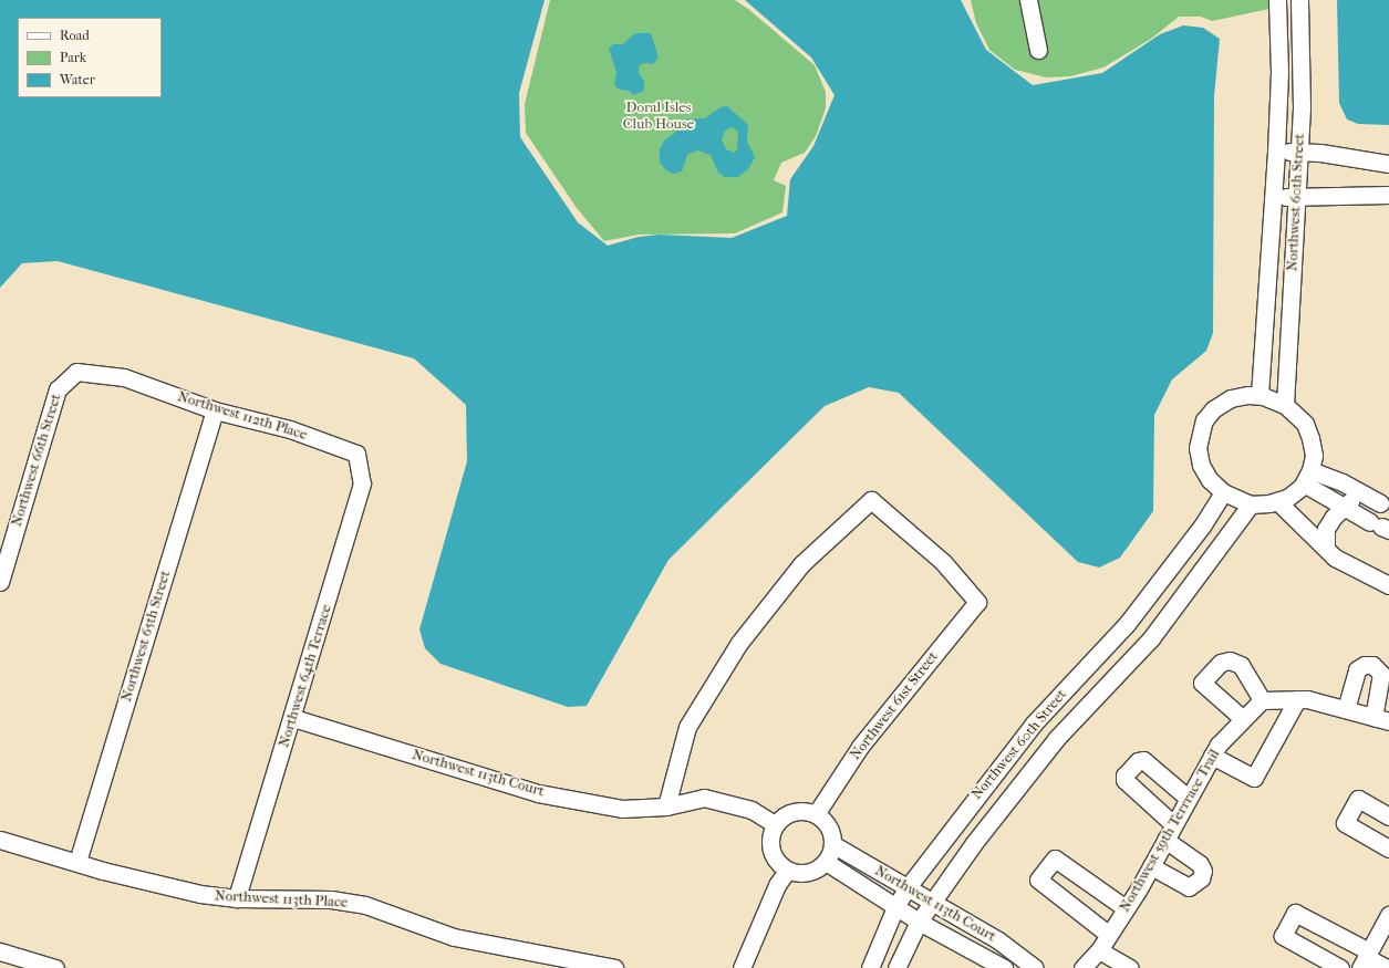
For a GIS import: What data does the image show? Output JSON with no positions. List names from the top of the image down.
{
  "streets": {
    "street": [
      "Northwest 60th Street",
      "Northwest 112th Place",
      "Northwest 66th Street",
      "Northwest 65th Street",
      "Northwest 64th Terrace",
      "Northwest 61st Street",
      "Northwest 113th Court",
      "Northwest 59th Terrrace Trail",
      "Northwest 113th Place"
    ]
  },
  "crossings": [
    ["Northwest 60th Street", "Northwest 113th Court"],
    ["Northwest 112th Place", "Northwest 66th Street"],
    ["Northwest 112th Place", "Northwest 65th Street"],
    ["Northwest 112th Place", "Northwest 64th Terrace"],
    ["Northwest 65th Street", "Northwest 113th Place"],
    ["Northwest 64th Terrace", "Northwest 113th Court"],
    ["Northwest 64th Terrace", "Northwest 113th Place"],
    ["Northwest 61st Street", "Northwest 113th Court"]
  ],
  "parks": ["Doral Isles Club House"],
  "legend": ["Road", "Park", "Water"]
}
